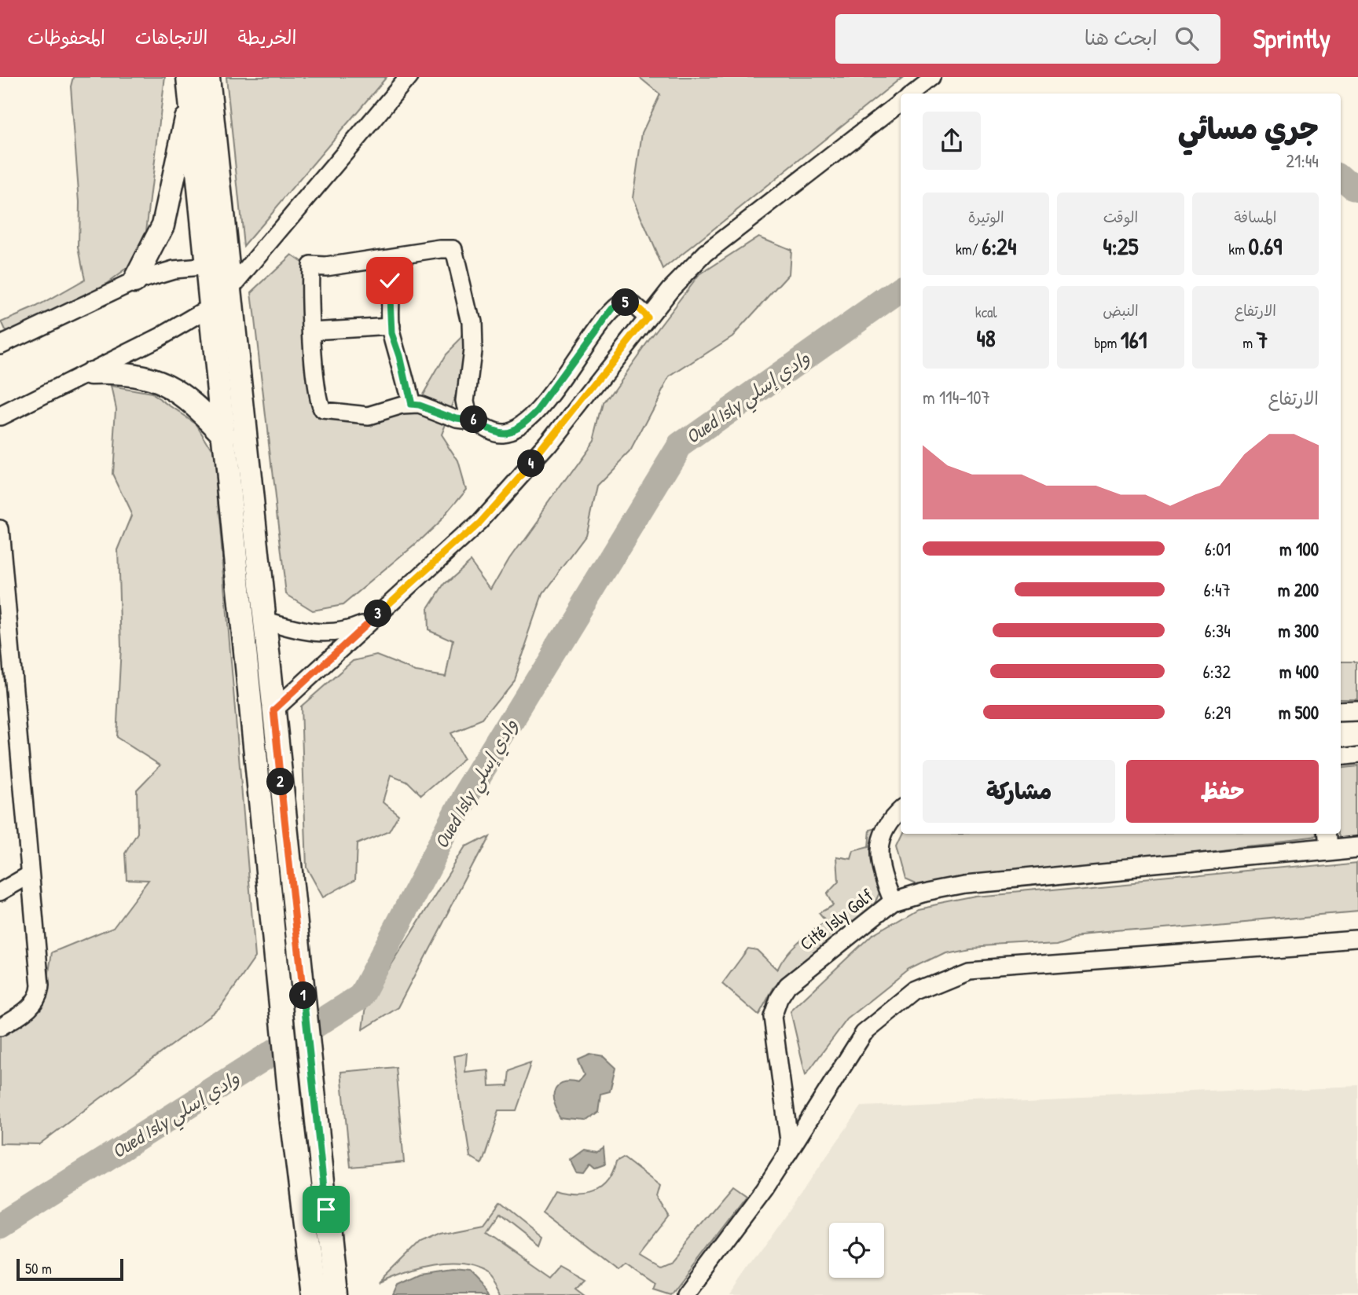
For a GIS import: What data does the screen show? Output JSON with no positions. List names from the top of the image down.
{
  "streets": {
    "street": ["Cité Isly Golf"]
  },
  "water": ["Oued Isly وادي إسلي"],
  "scale_bar": "50 m",
  "page": {
    "header": "Sprintly",
    "search": "ابحث هنا",
    "nav": ["الخريطة", "الاتجاهات", "المحفوظات"],
    "heading": ["جري مسائي", "21:44"],
    "stats": [
      ["المسافة", "0.69 km"],
      ["الوقت", "4:25"],
      ["الوتيرة", "6:24 /km"],
      ["الارتفاع", "7 m"],
      ["النبض", "161 bpm"],
      ["kcal", "48"]
    ],
    "pins": [
      "5",
      "6",
      "4",
      "3",
      "2",
      "1"
    ],
    "chart": ["الارتفاع", "107–114 m"],
    "list": [
      {
        "name": "100 m",
        "note": "6:01"
      },
      {
        "name": "200 m",
        "note": "6:47"
      },
      {
        "name": "300 m",
        "note": "6:34"
      },
      {
        "name": "400 m",
        "note": "6:32"
      },
      {
        "name": "500 m",
        "note": "6:29"
      }
    ],
    "buttons": ["حفظ", "مشاركة"],
    "scale": "50 m"
  }
}
